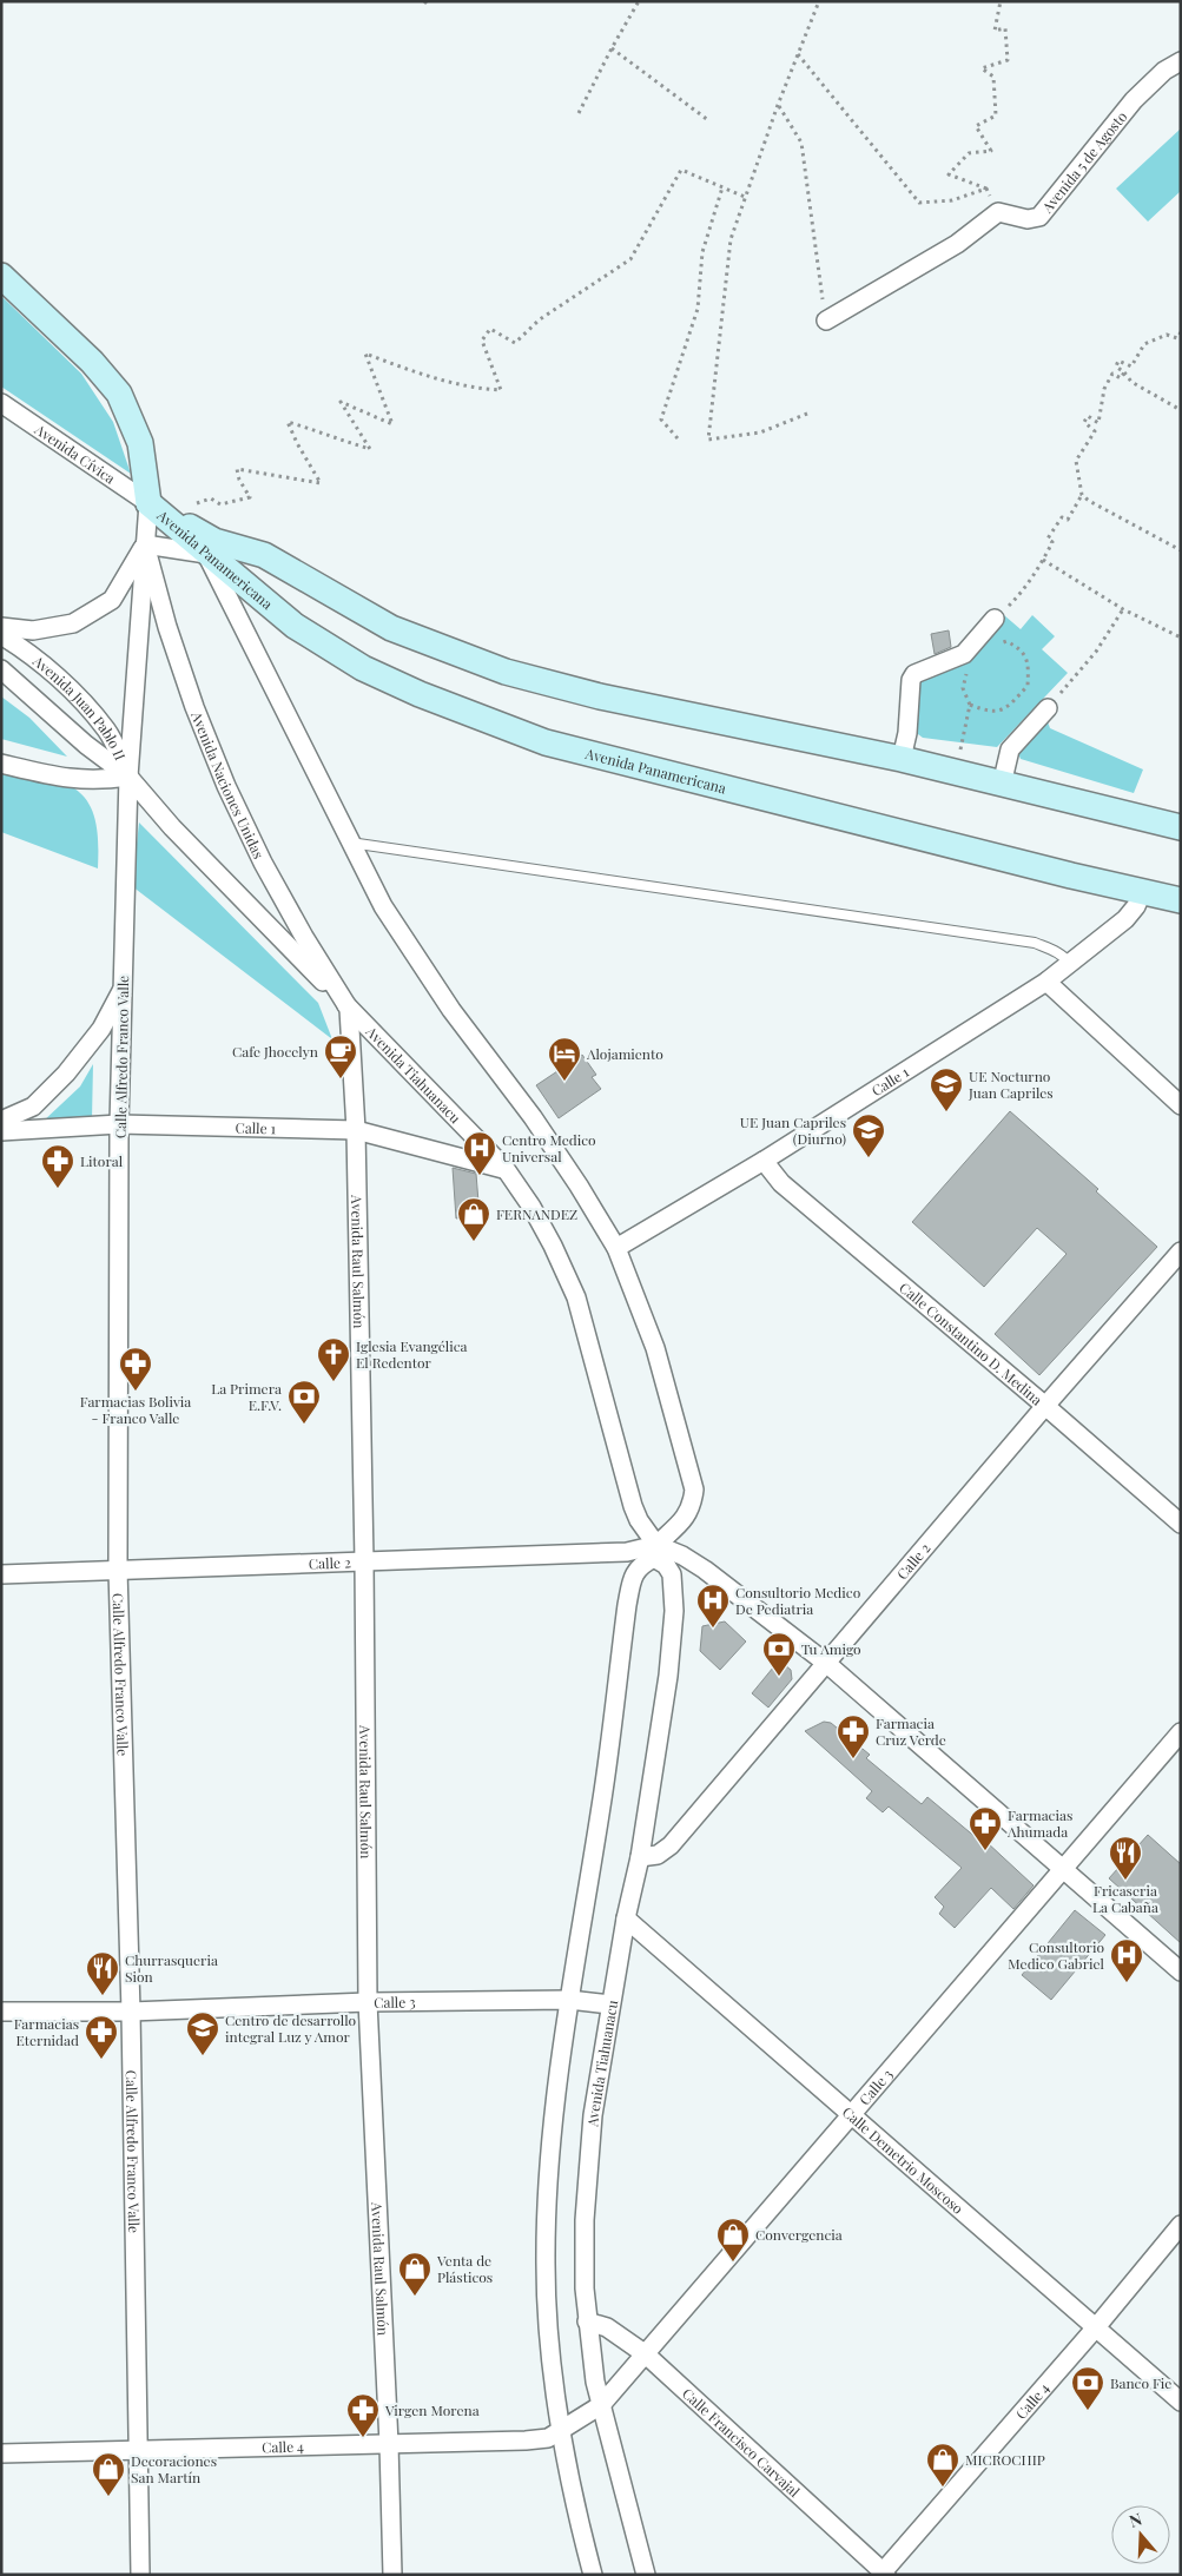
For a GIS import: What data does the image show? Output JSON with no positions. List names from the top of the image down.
{
  "streets": {
    "street": [
      "Avenida 5 de Agosto",
      "Avenida Cívica",
      "Avenida Panamericana",
      "Avenida Juan Pablo II",
      "Avenida Naciones Unidas",
      "Calle Alfredo Franco Valle",
      "Avenida Tiahuanacu",
      "Calle 1",
      "Avenida Raul Salmón",
      "Calle Constantino D. Medina",
      "Calle 2",
      "Calle 3",
      "Calle Demetrio Moscoso",
      "Calle 4",
      "Calle Francisco Carvajal"
    ]
  },
  "crossings": [
    ["Avenida Cívica", "Avenida Panamericana"],
    ["Avenida Cívica", "Avenida Naciones Unidas"],
    ["Avenida Panamericana", "Avenida Naciones Unidas"],
    ["Avenida Panamericana", "Calle 1"],
    ["Avenida Juan Pablo II", "Avenida Naciones Unidas"],
    ["Avenida Juan Pablo II", "Calle Alfredo Franco Valle"],
    ["Avenida Juan Pablo II", "Avenida Tiahuanacu"],
    ["Avenida Naciones Unidas", "Calle Alfredo Franco Valle"],
    ["Avenida Naciones Unidas", "Avenida Tiahuanacu"],
    ["Avenida Naciones Unidas", "Avenida Raul Salmón"],
    ["Calle Alfredo Franco Valle", "Avenida Tiahuanacu"],
    ["Calle Alfredo Franco Valle", "Calle 1"],
    ["Calle Alfredo Franco Valle", "Calle 2"],
    ["Calle Alfredo Franco Valle", "Calle 3"],
    ["Calle Alfredo Franco Valle", "Calle 4"],
    ["Avenida Tiahuanacu", "Calle 1"],
    ["Avenida Tiahuanacu", "Avenida Raul Salmón"],
    ["Avenida Tiahuanacu", "Calle 2"],
    ["Avenida Tiahuanacu", "Calle 3"],
    ["Avenida Tiahuanacu", "Calle Demetrio Moscoso"],
    ["Avenida Tiahuanacu", "Calle Francisco Carvajal"],
    ["Calle 1", "Avenida Raul Salmón"],
    ["Calle 1", "Calle Constantino D. Medina"],
    ["Avenida Raul Salmón", "Calle 2"],
    ["Avenida Raul Salmón", "Calle 3"],
    ["Avenida Raul Salmón", "Calle 4"],
    ["Calle Constantino D. Medina", "Calle 2"],
    ["Calle 3", "Calle Demetrio Moscoso"],
    ["Calle 3", "Calle 4"],
    ["Calle 3", "Calle Francisco Carvajal"],
    ["Calle Demetrio Moscoso", "Calle 4"],
    ["Calle 4", "Calle Francisco Carvajal"]
  ],
  "places": {
    "cafe": ["Cafe Jhocelyn"],
    "hotel": ["Alojamiento"],
    "school or university": ["UE Nocturno Juan Capriles", "UE Juan Capriles (Diurno)", "Centro de desarrollo integral Luz y Amor"],
    "hospital": ["Centro Medico Universal", "Consultorio Medico De Pediatria", "Consultorio Medico Gabriel"],
    "pharmacy": [
      "Litoral",
      "Farmacias Bolivia - Franco Valle",
      "Farmacia Cruz Verde",
      "Farmacias Ahumada",
      "Farmacias Eternidad",
      "Virgen Morena"
    ],
    "shop": [
      "FERNANDEZ",
      "Convergencia",
      "Venta de Plásticos",
      "MICROCHIP",
      "Decoraciones San Martín"
    ],
    "church": ["Iglesia Evangélica El Redentor"],
    "bank": ["La Primera E.F.V.", "Tu Amigo", "Banco Fie"],
    "restaurant": ["Fricaseria La Cabaña", "Churrasqueria Sion"]
  },
  "north": "top"
}
